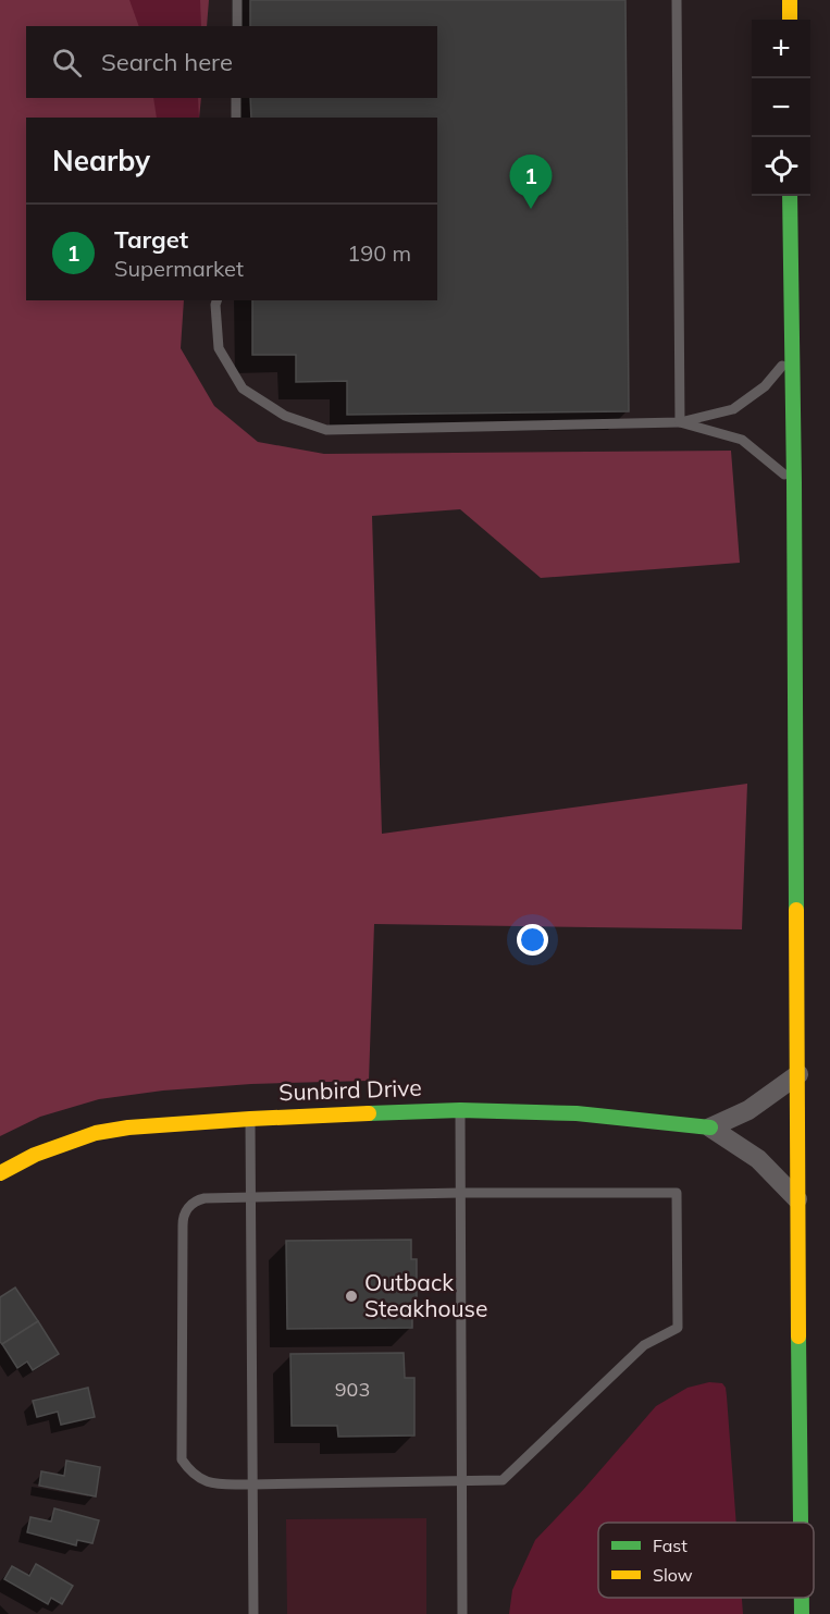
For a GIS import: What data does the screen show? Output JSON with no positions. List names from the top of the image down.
{
  "streets": {
    "main road": ["Sunbird Drive"]
  },
  "places": ["Outback Steakhouse"],
  "house_numbers": ["903"],
  "legend": ["Fast", "Slow"],
  "page": {
    "map_buttons": ["+", "−"],
    "search": "Search here",
    "heading": "Nearby",
    "pins": "1",
    "list": [
      {
        "mark": "1",
        "name": "Target",
        "note": "Supermarket",
        "value": "190 m"
      }
    ]
  }
}
